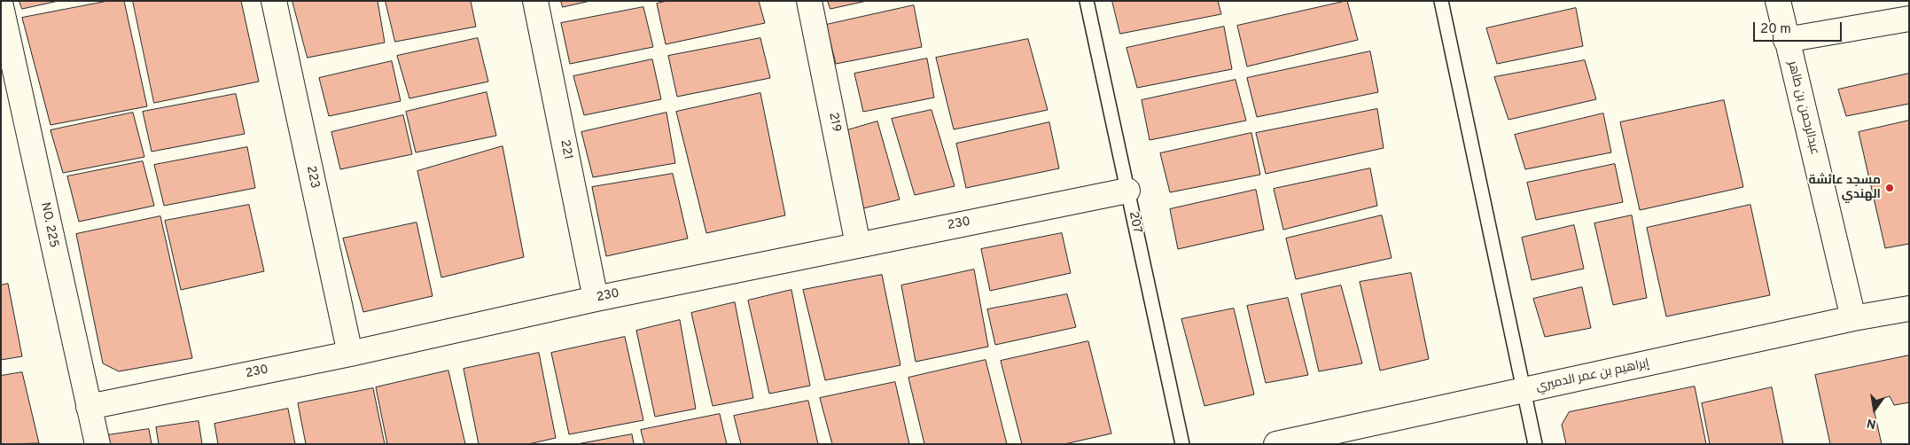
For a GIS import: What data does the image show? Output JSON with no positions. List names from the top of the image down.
{
  "streets": {
    "street": [
      "عبدالرحمن بن طاهر",
      "219",
      "221",
      "223",
      "230",
      "NO. 225",
      "إبراهيم بن عمر الدميري"
    ],
    "lane": ["207"]
  },
  "crossings": [
    ["عبدالرحمن بن طاهر", "إبراهيم بن عمر الدميري"],
    ["219", "230"],
    ["221", "230"],
    ["223", "230"],
    ["207", "230"],
    ["230", "NO. 225"]
  ],
  "places": ["مسجد عائشة الهندي"],
  "scale_bar": "20 m",
  "north": "bottom"
}
